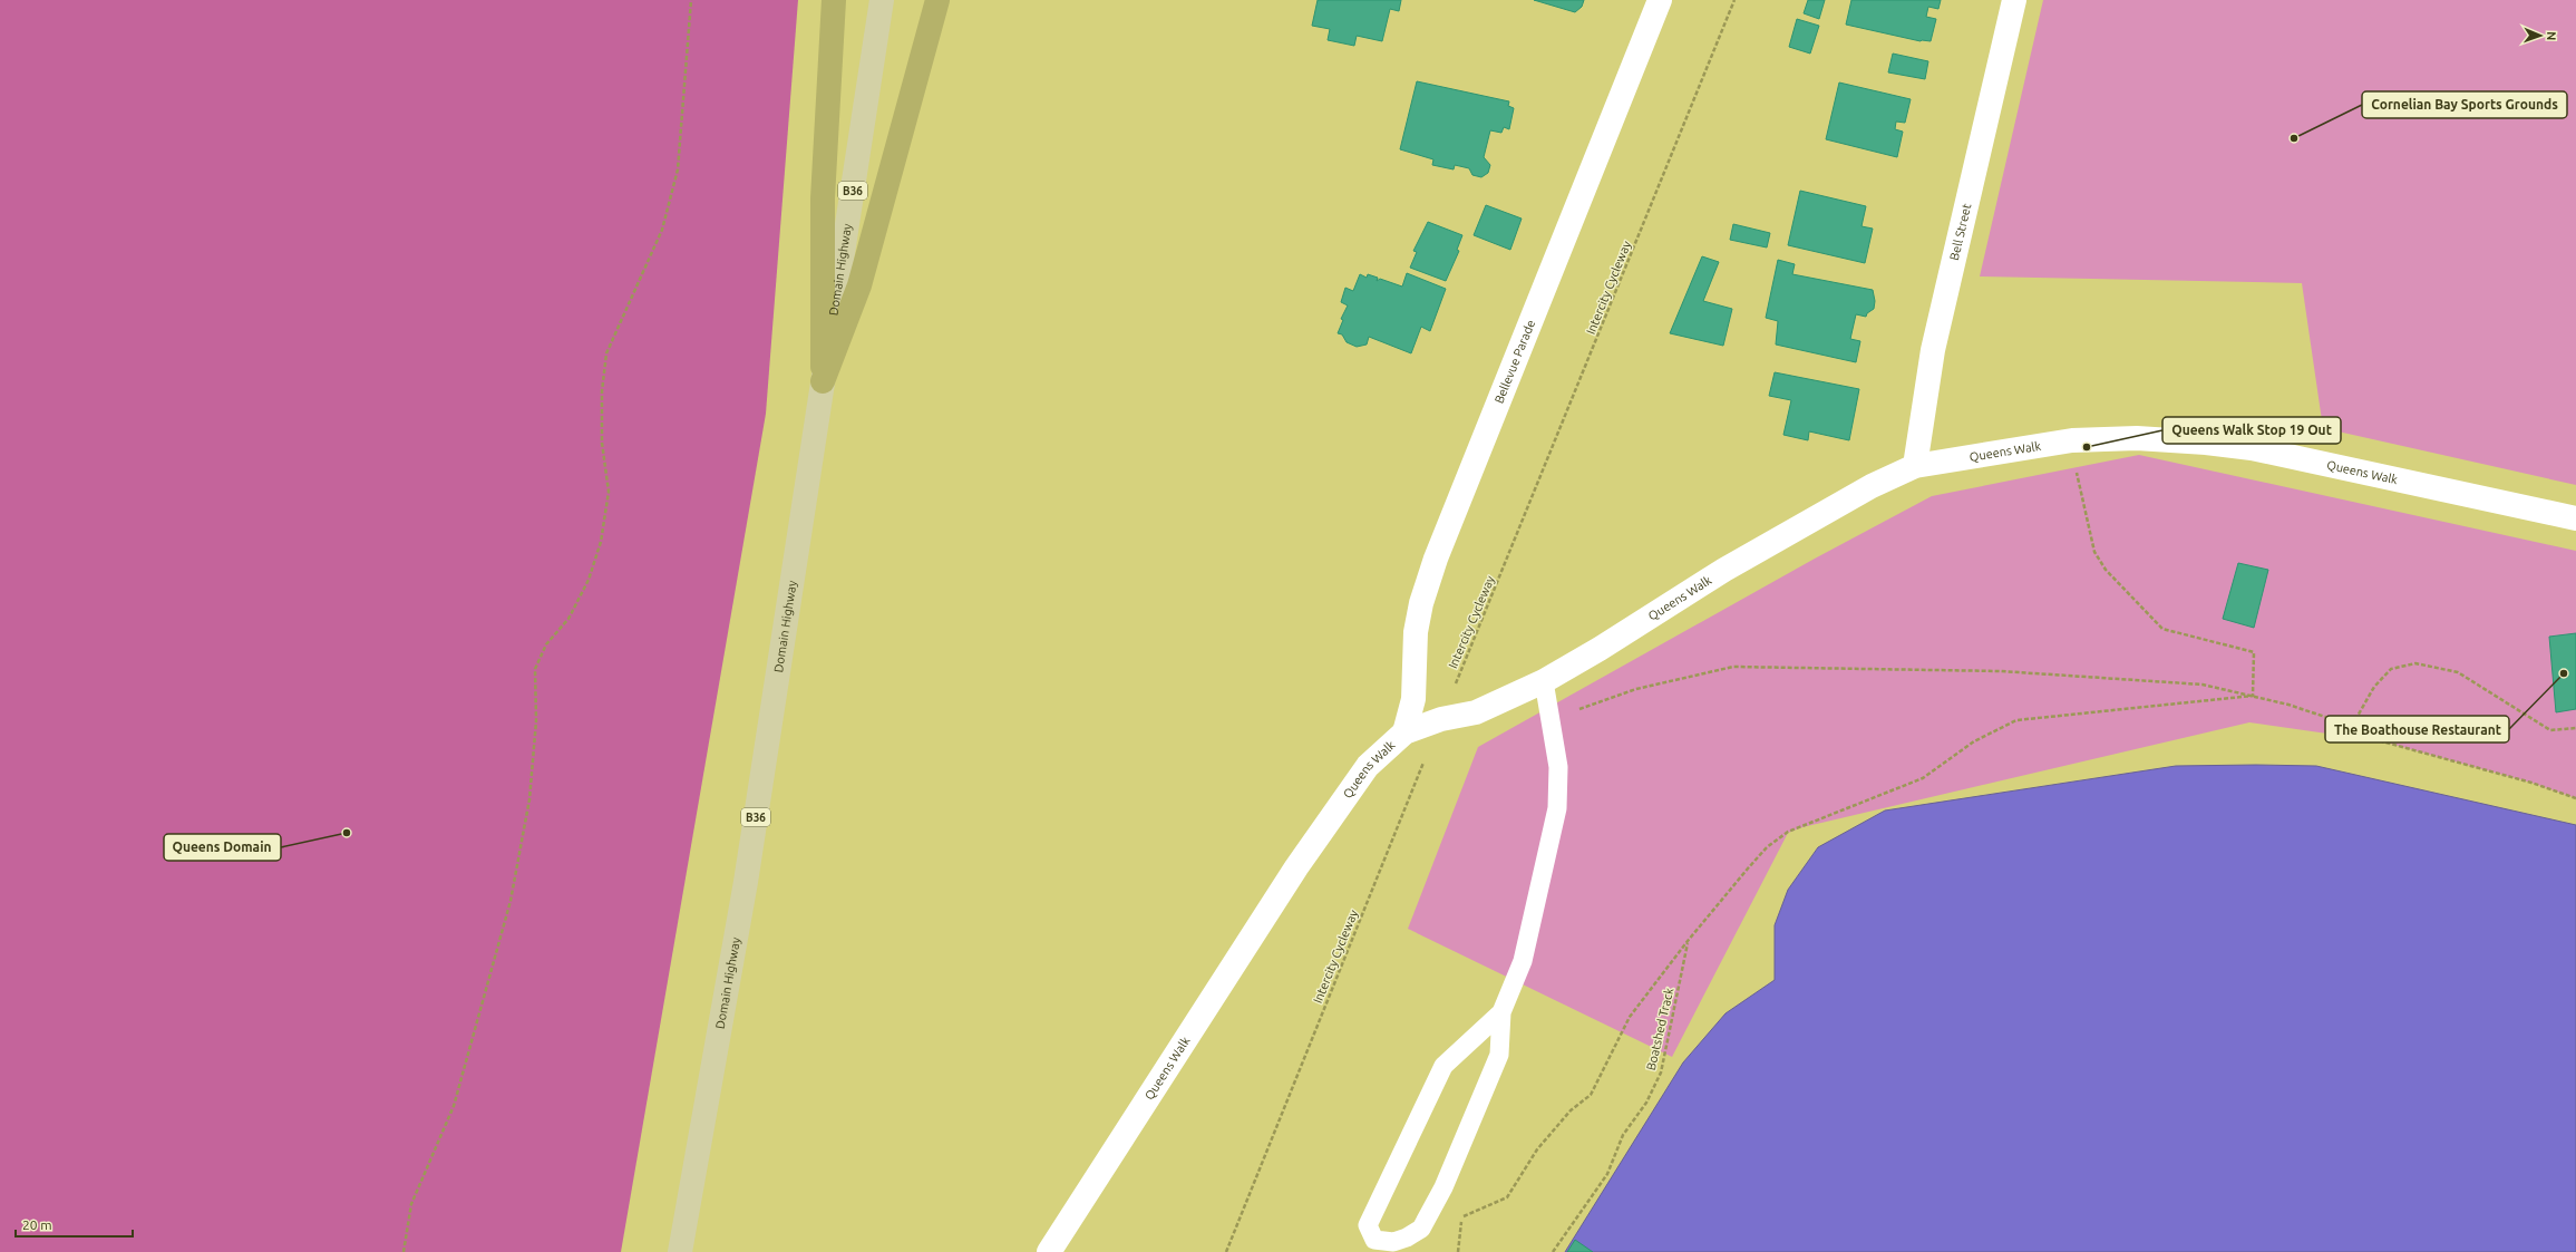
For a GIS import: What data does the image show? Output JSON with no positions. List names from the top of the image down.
{
  "streets": {
    "main road": ["B36", "Domain Highway"],
    "street": ["Bell Street", "Bellevue Parade", "Queens Walk"],
    "path": ["Intercity Cycleway", "Boatshed Track"]
  },
  "crossings": [
    ["Bell Street", "Queens Walk"],
    ["Intercity Cycleway", "Queens Walk"],
    ["Bellevue Parade", "Queens Walk"]
  ],
  "places": [
    "Cornelian Bay Sports Grounds",
    "Queens Walk Stop 19 Out",
    "The Boathouse Restaurant",
    "Queens Domain"
  ],
  "scale_bar": "20 m",
  "north": "right"
}
